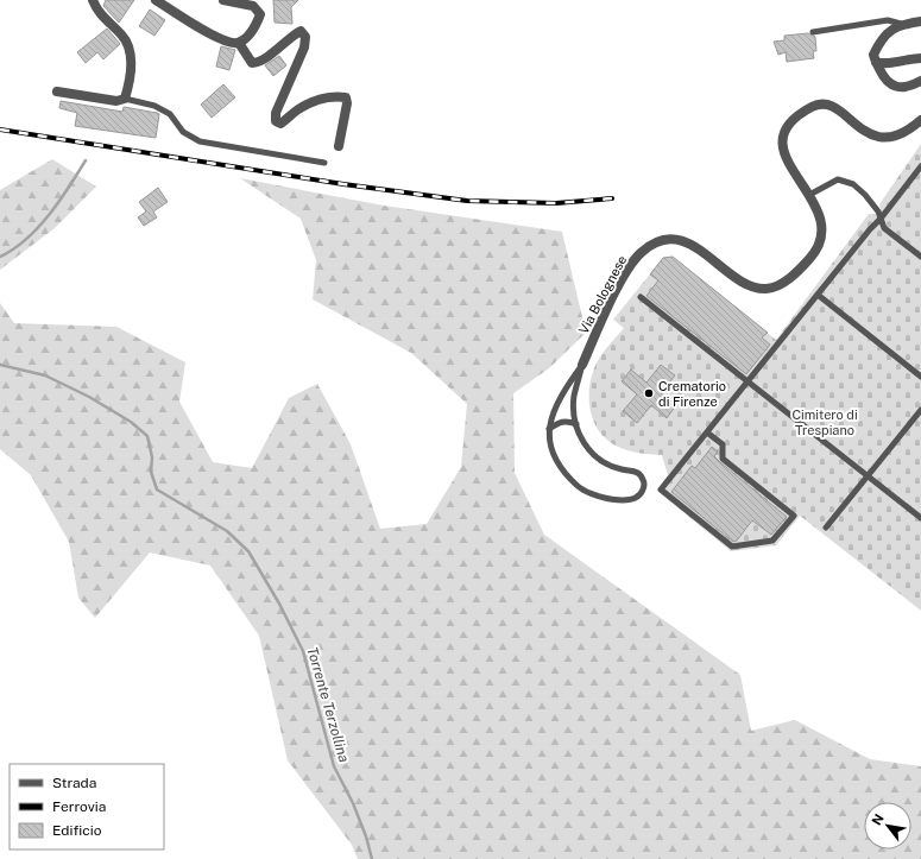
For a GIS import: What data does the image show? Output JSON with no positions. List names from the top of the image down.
{
  "streets": {
    "street": ["Via Bolognese"]
  },
  "water": ["Torrente Terzollina"],
  "parks": ["Cimitero di Trespiano"],
  "places": ["Crematorio di Firenze"],
  "legend": ["Strada", "Ferrovia", "Edificio"],
  "north": "top left"
}
